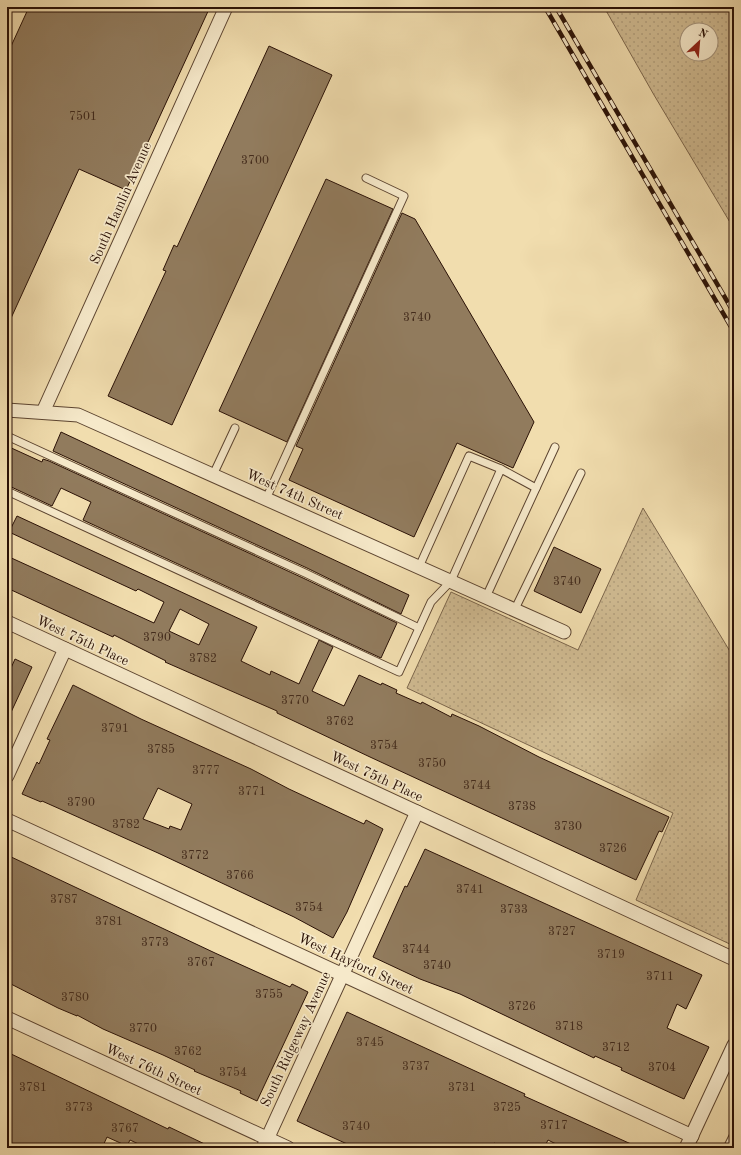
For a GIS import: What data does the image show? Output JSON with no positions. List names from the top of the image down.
{
  "streets": {
    "street": [
      "South Hamlin Avenue",
      "West 74th Street",
      "West 75th Place",
      "West Hayford Street",
      "South Ridgeway Avenue",
      "West 76th Street"
    ]
  },
  "crossings": [
    ["South Hamlin Avenue", "West 74th Street"],
    ["West 75th Place", "South Ridgeway Avenue"],
    ["West Hayford Street", "South Ridgeway Avenue"],
    ["South Ridgeway Avenue", "West 76th Street"]
  ],
  "house_numbers": [
    "7501",
    "3700",
    "3740",
    "3740",
    "3790",
    "3782",
    "3770",
    "3762",
    "3791",
    "3754",
    "3785",
    "3750",
    "3777",
    "3744",
    "3771",
    "3790",
    "3738",
    "3782",
    "3730",
    "3726",
    "3772",
    "3766",
    "3741",
    "3787",
    "3754",
    "3733",
    "3781",
    "3727",
    "3773",
    "3744",
    "3719",
    "3767",
    "3740",
    "3711",
    "3755",
    "3780",
    "3726",
    "3718",
    "3770",
    "3745",
    "3712",
    "3762",
    "3737",
    "3704",
    "3754",
    "3781",
    "3731",
    "3773",
    "3725",
    "3717",
    "3740",
    "3767"
  ],
  "north": "top right"
}
